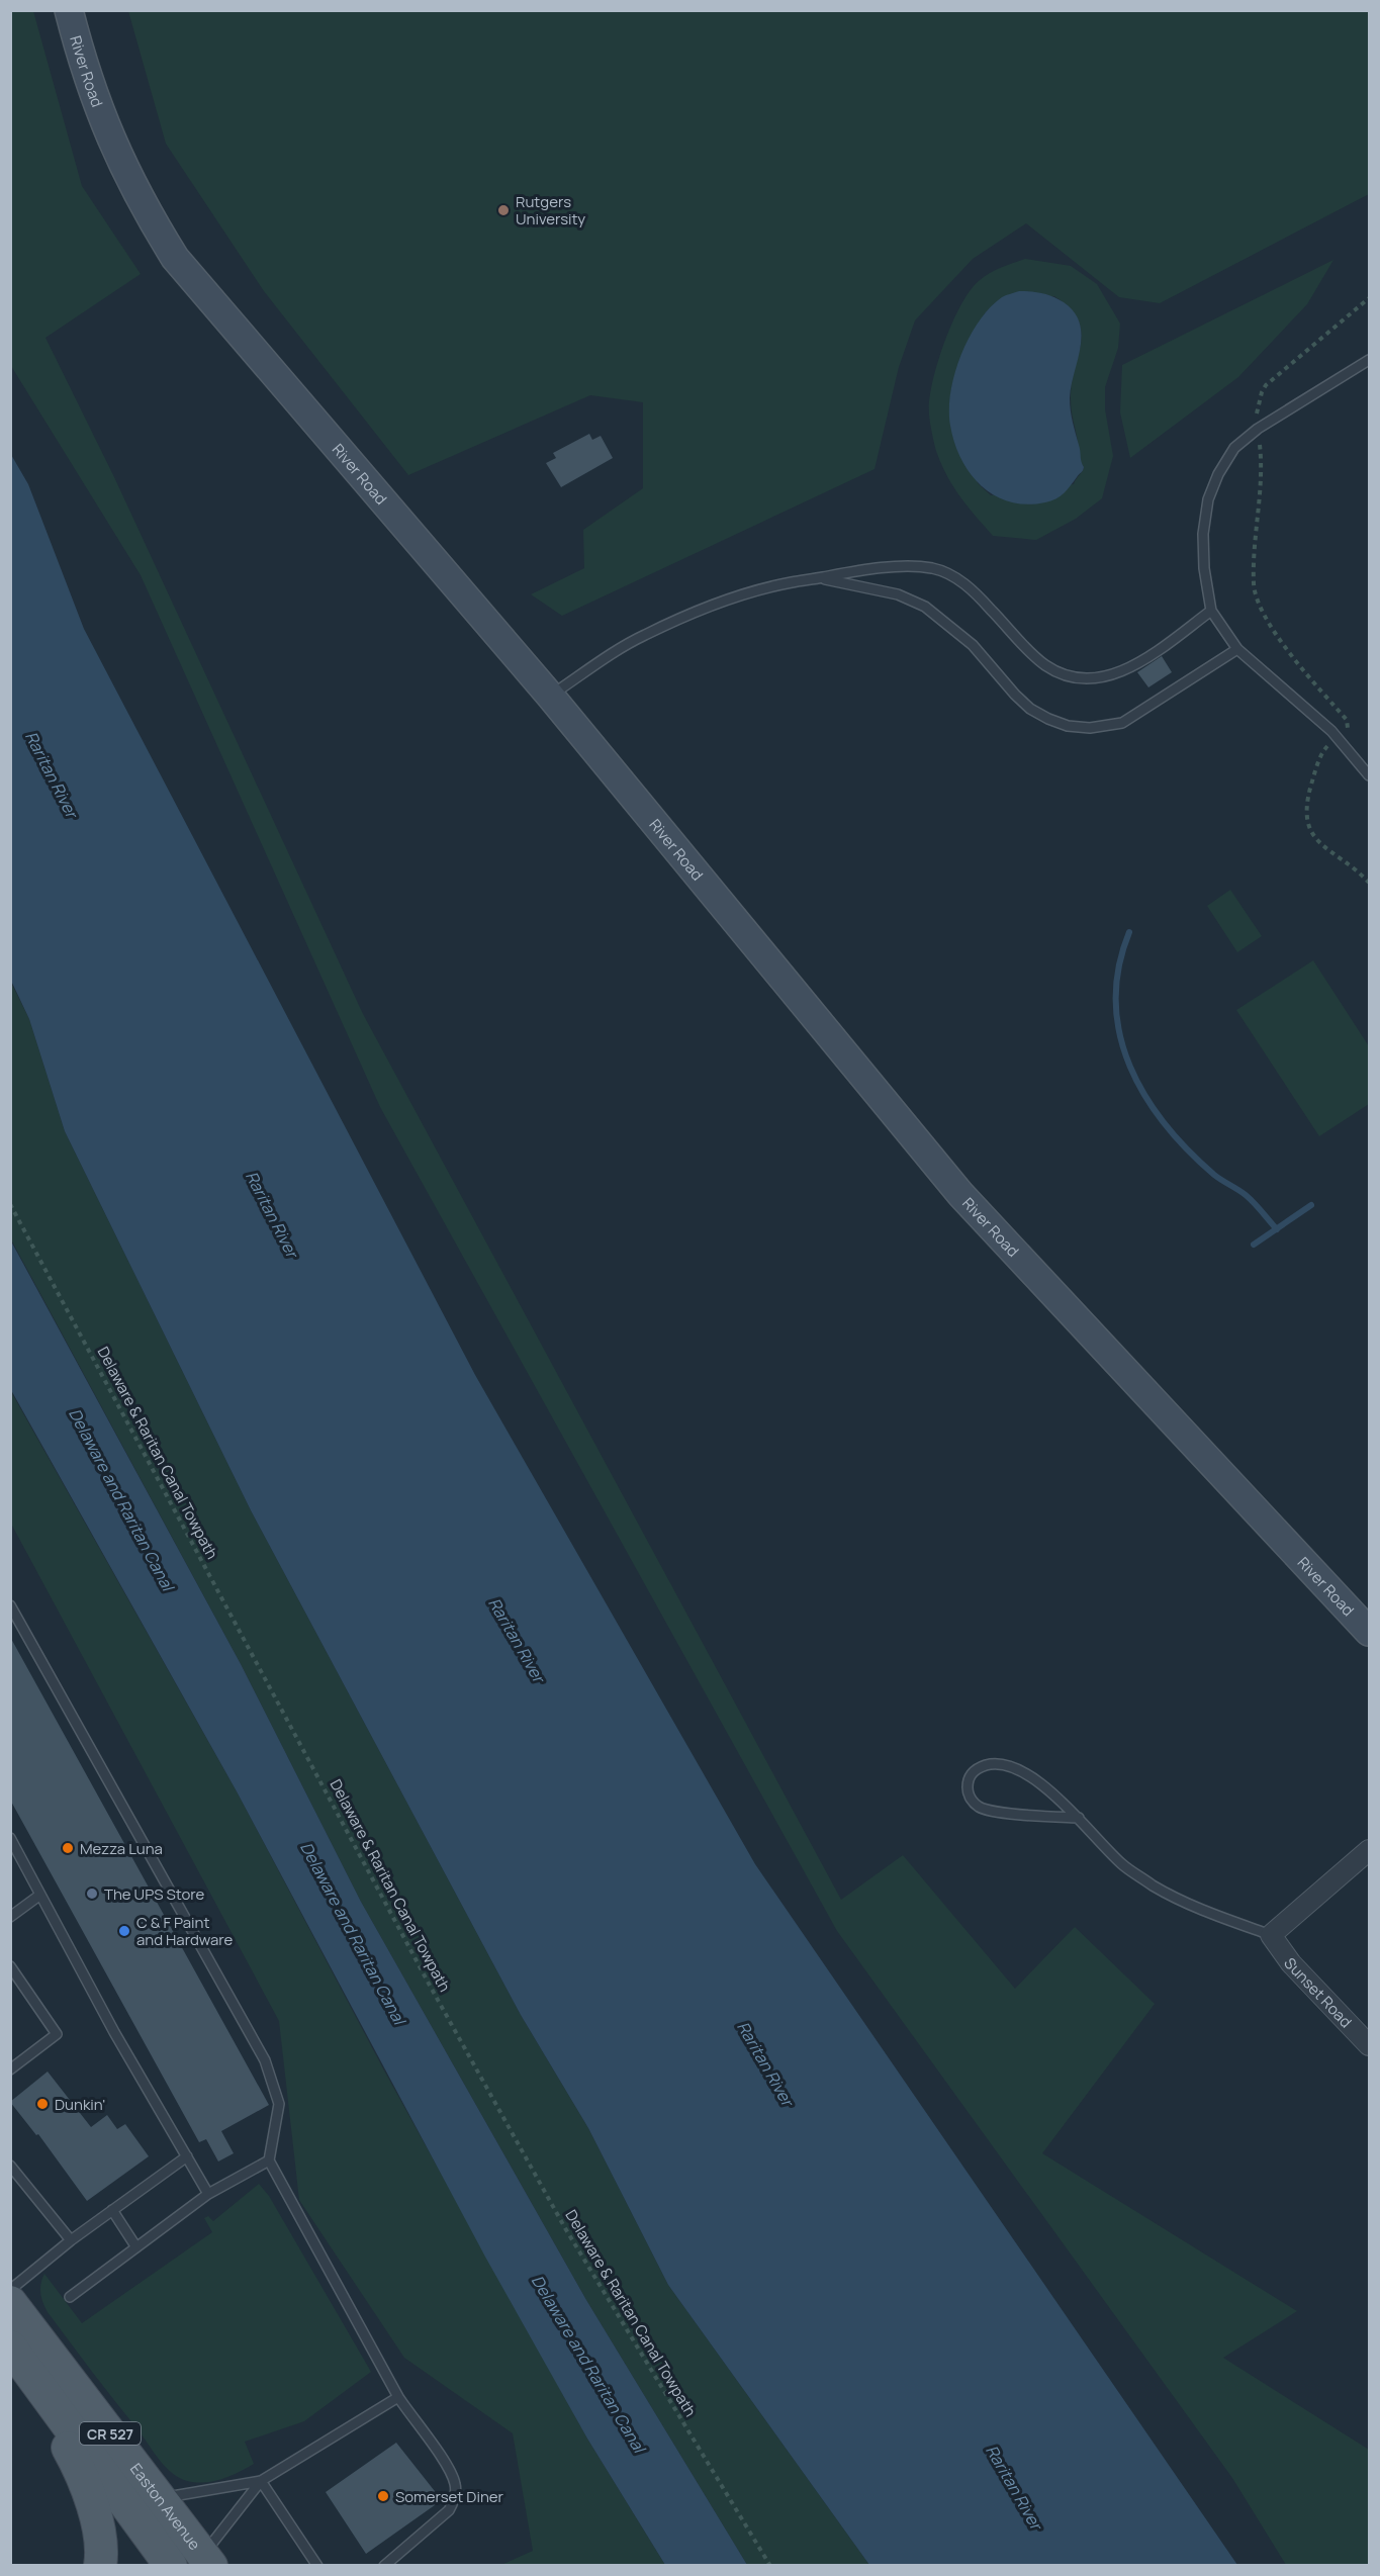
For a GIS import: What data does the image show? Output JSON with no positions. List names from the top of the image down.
{
  "streets": {
    "main road": ["River Road", "CR 527", "Easton Avenue"],
    "street": ["Sunset Road"],
    "path": ["Delaware & Raritan Canal Towpath"]
  },
  "water": ["Raritan River", "Delaware and Raritan Canal"],
  "places": [
    "Rutgers University",
    "Mezza Luna",
    "The UPS Store",
    "C & F Paint and Hardware",
    "Dunkin'",
    "Somerset Diner"
  ]
}
